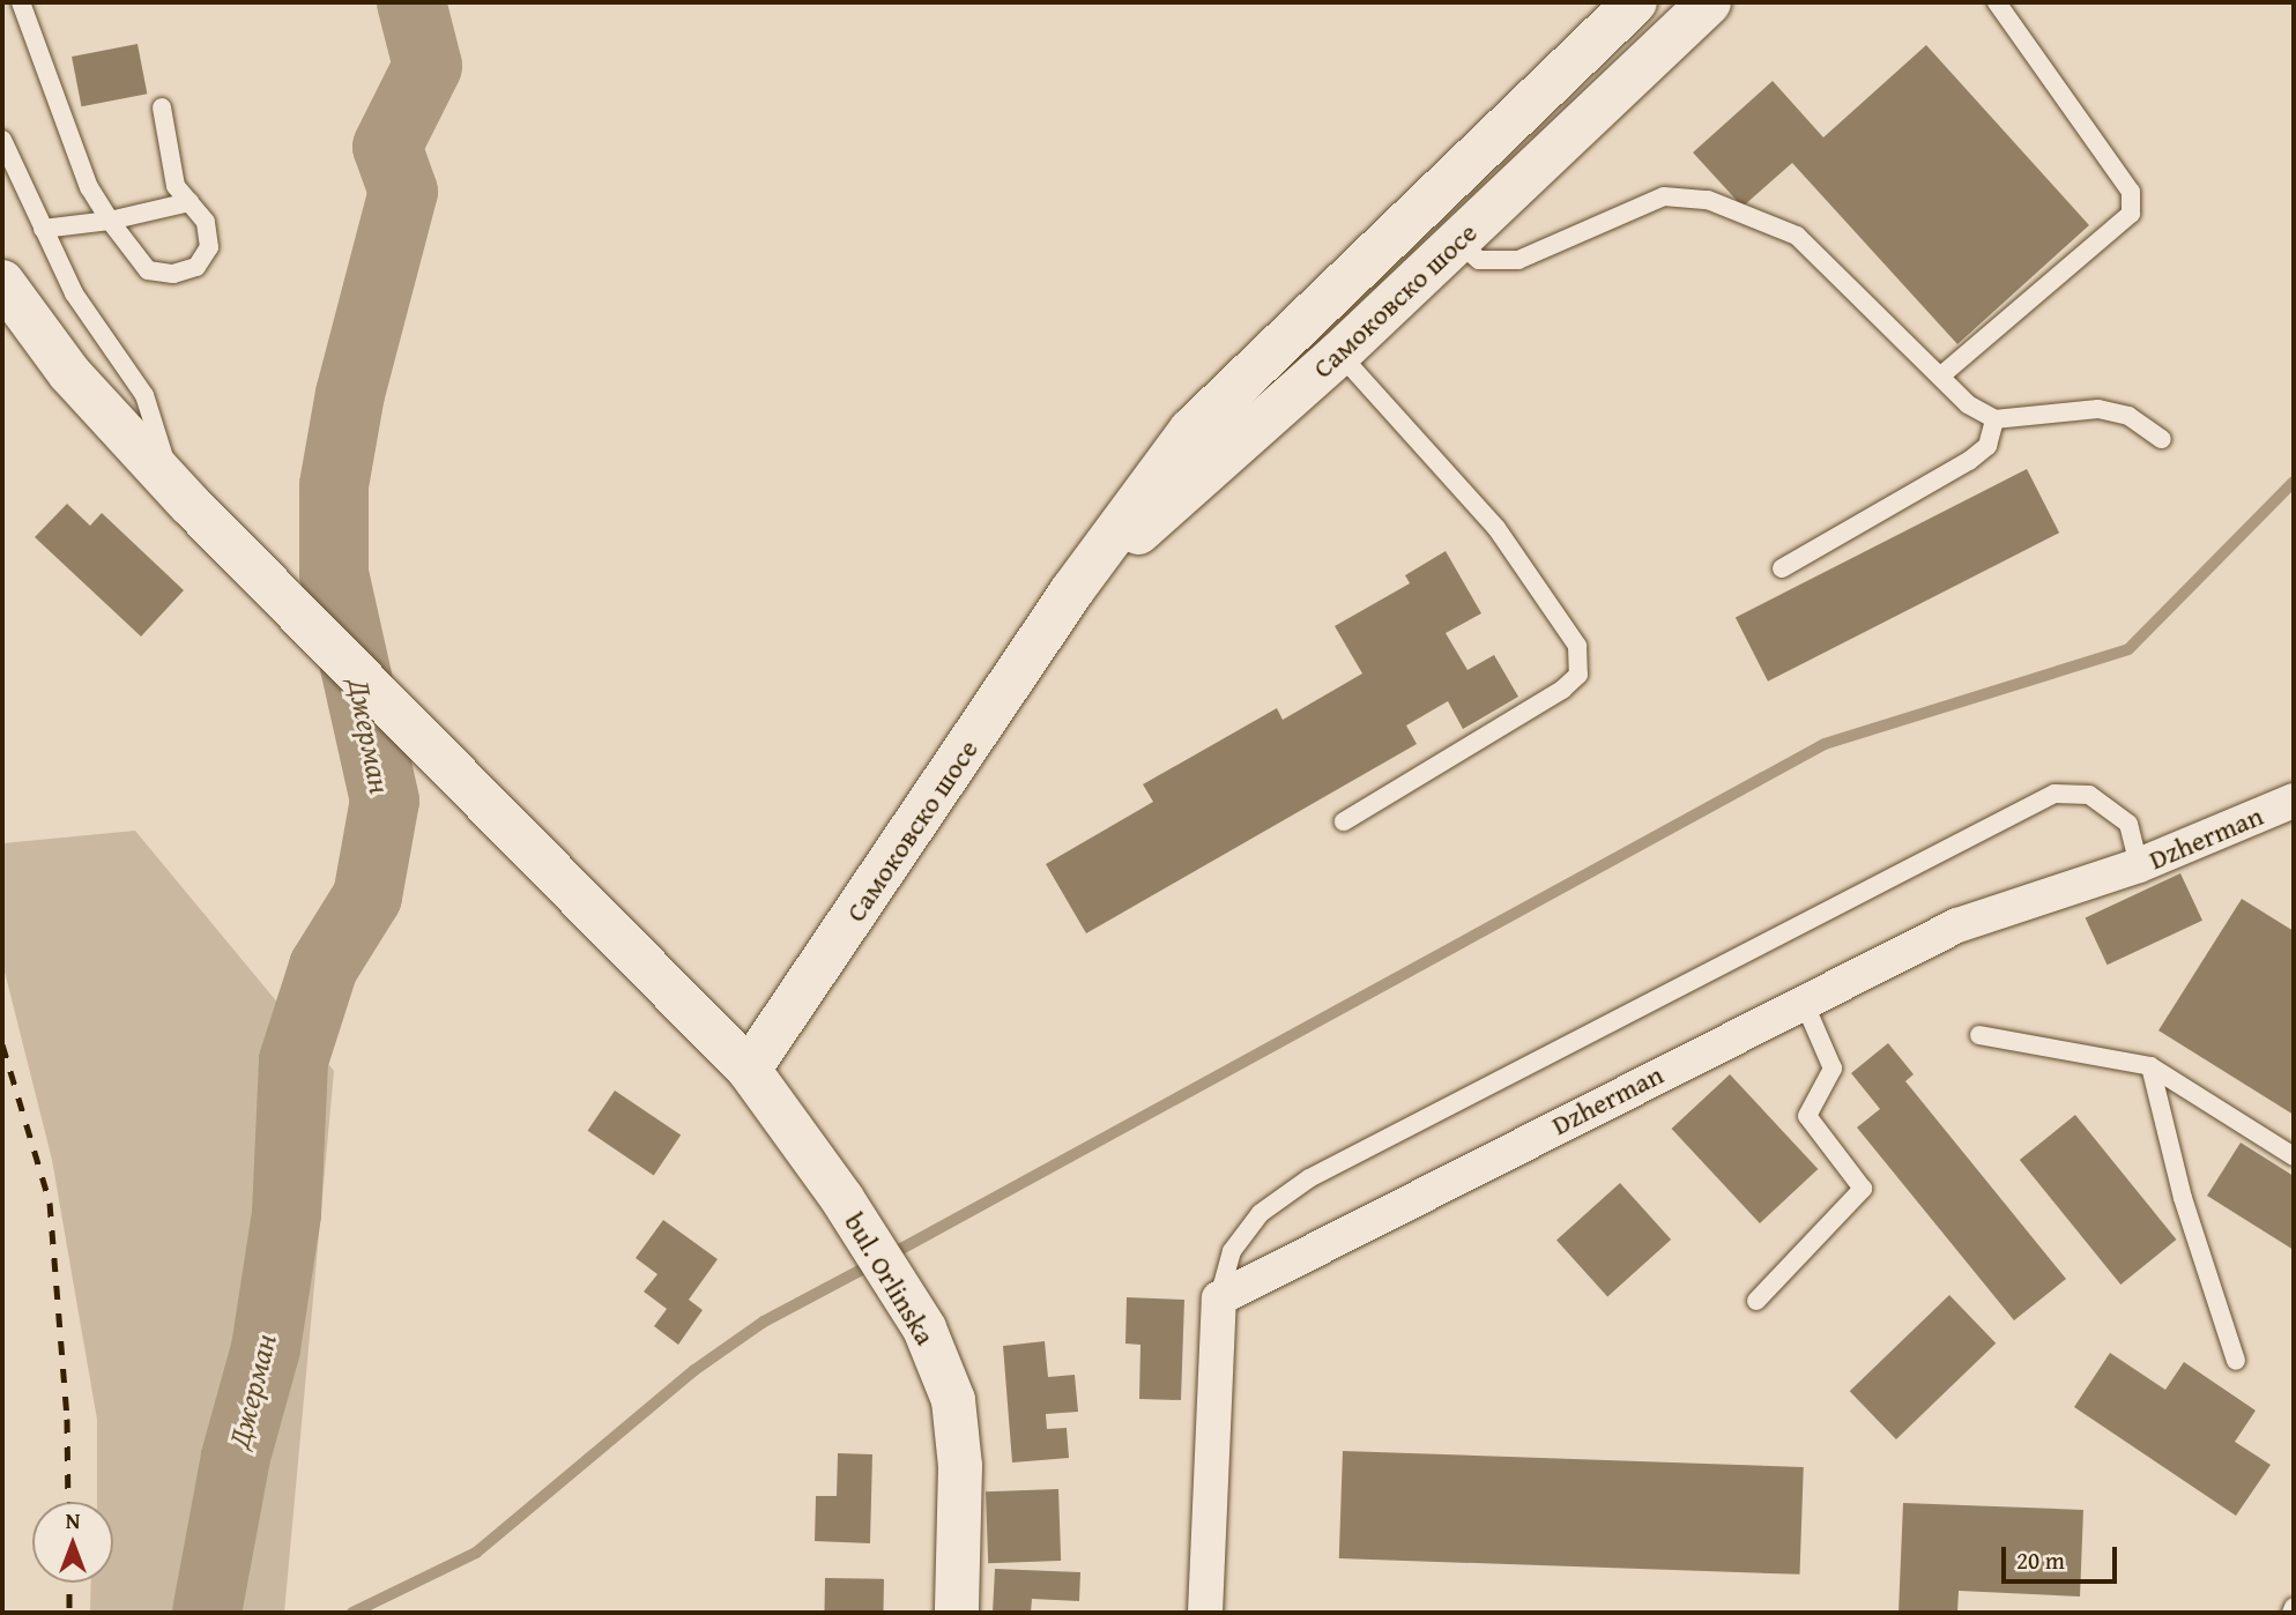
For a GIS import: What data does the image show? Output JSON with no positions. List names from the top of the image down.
{
  "streets": {
    "main road": ["Самоковско шосе", "bul. Orlinska"],
    "street": ["Dzherman"]
  },
  "crossings": [
    ["Самоковско шосе", "bul. Orlinska"]
  ],
  "water": ["Джерман"],
  "scale_bar": "20 m",
  "north": "top"
}
